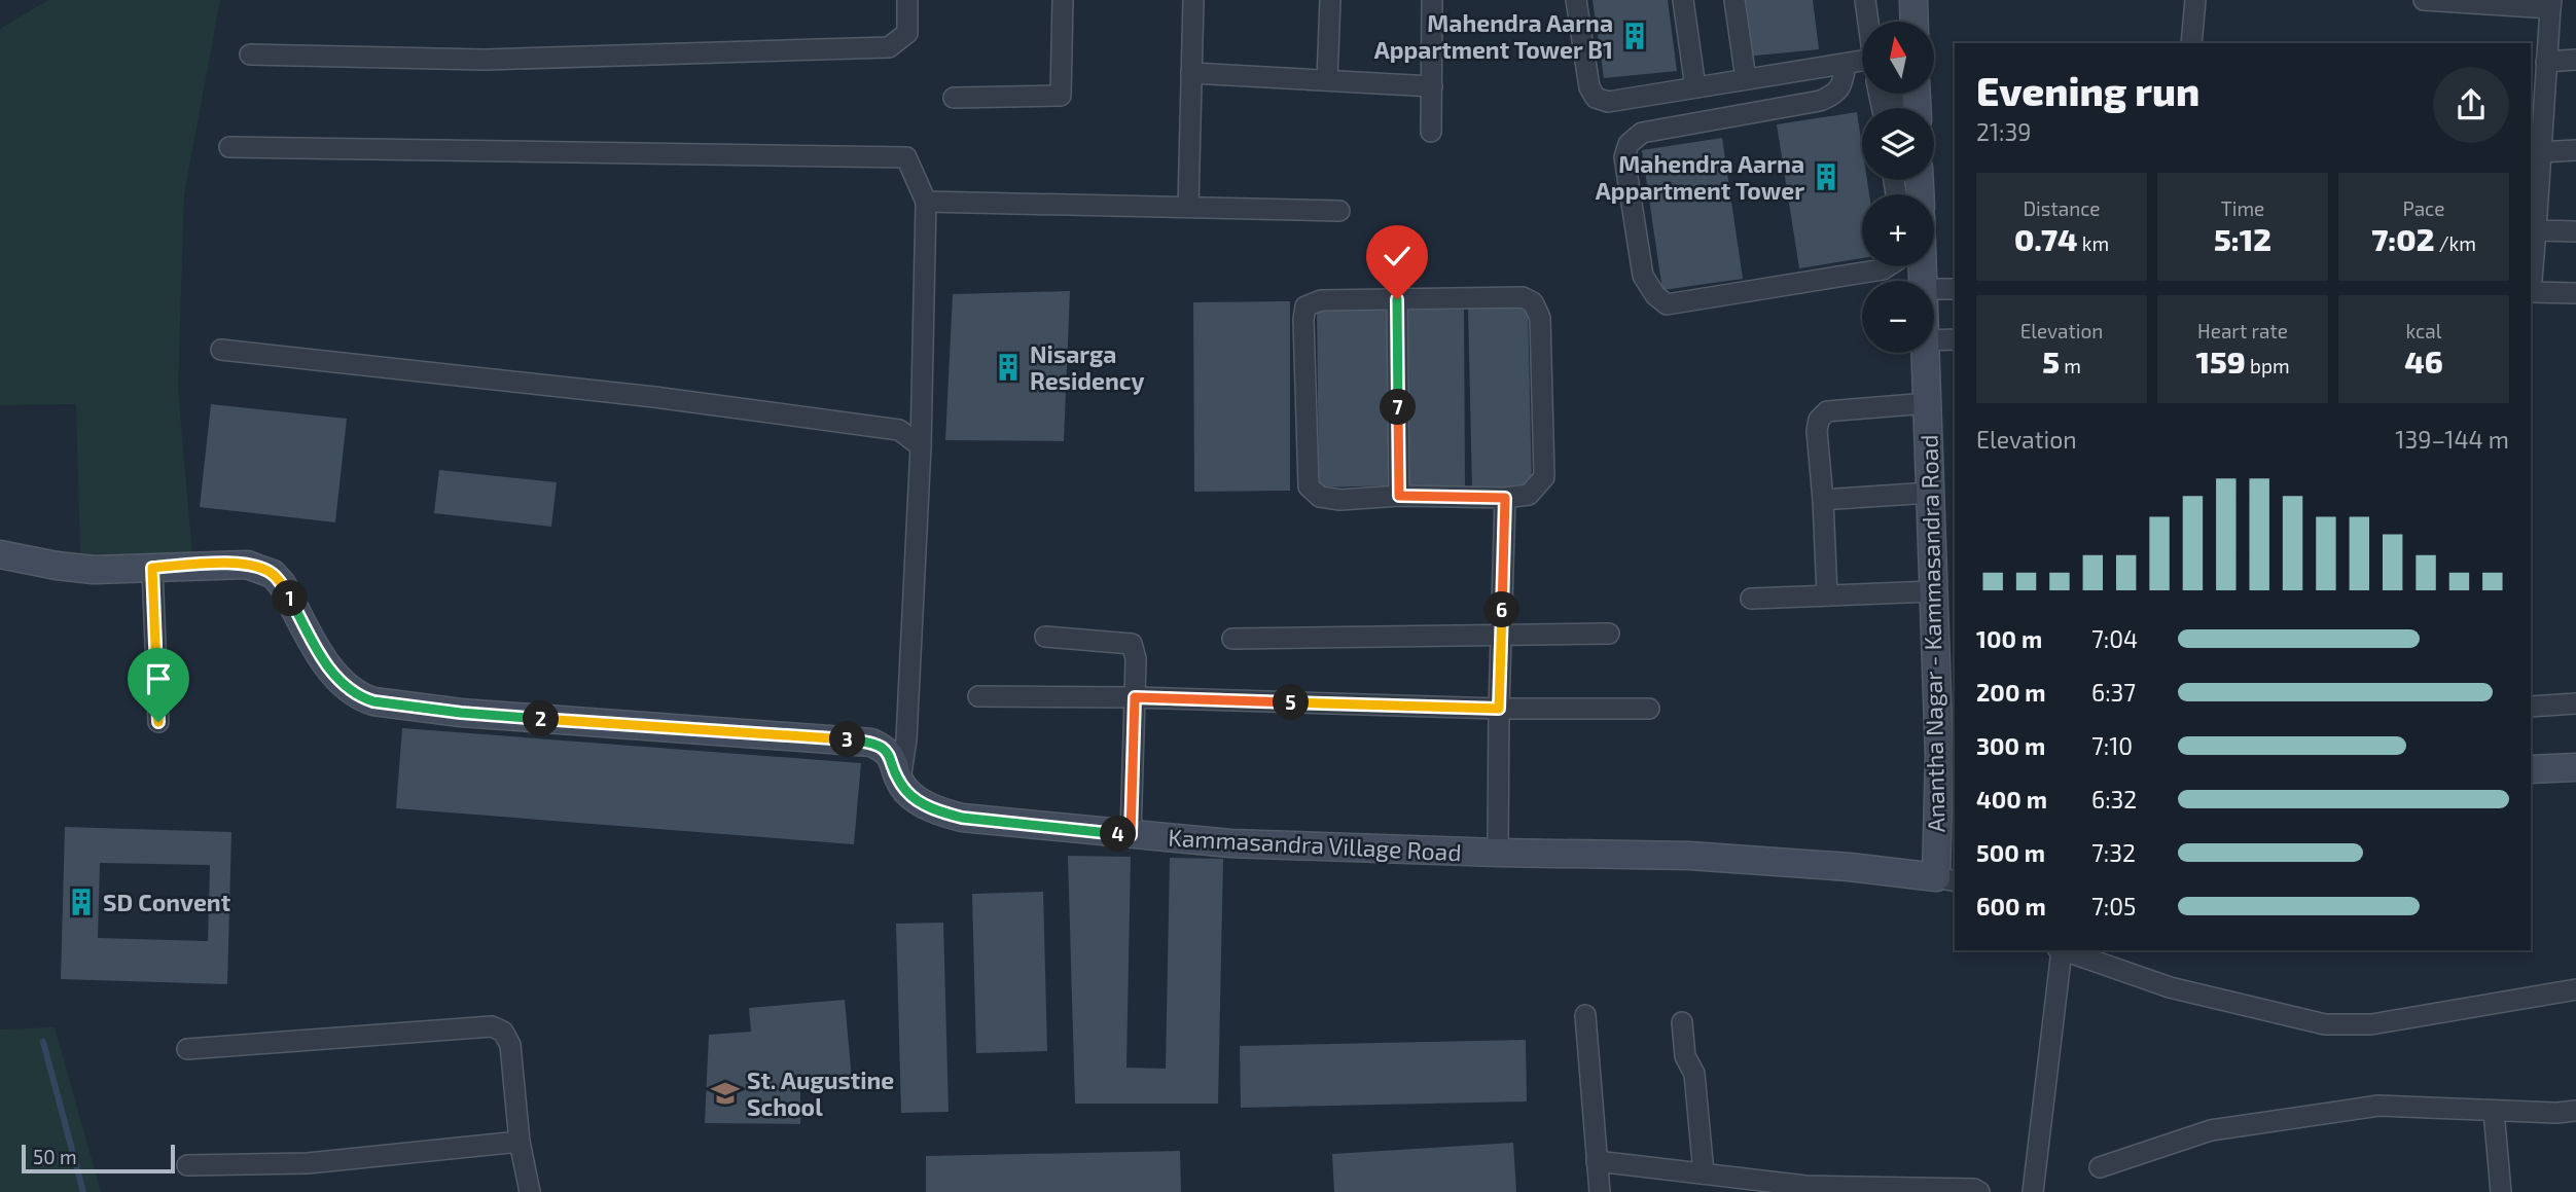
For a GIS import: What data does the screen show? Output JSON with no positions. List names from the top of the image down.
{
  "streets": {
    "street": ["Anantha Nagar - Kammasandra Road", "Kammasandra Village Road"]
  },
  "crossings": [
    ["Anantha Nagar - Kammasandra Road", "Kammasandra Village Road"]
  ],
  "places": {
    "building": [
      "Mahendra Aarna Appartment Tower B1",
      "Mahendra Aarna Appartment Tower",
      "Nisarga Residency",
      "SD Convent"
    ],
    "school or university": ["St. Augustine School"]
  },
  "scale_bar": "50 m",
  "north": "top",
  "page": {
    "map_buttons": ["+", "−"],
    "heading": ["Evening run", "21:39"],
    "stats": [
      ["Distance", "0.74 km"],
      ["Time", "5:12"],
      ["Pace", "7:02 /km"],
      ["Elevation", "5 m"],
      ["Heart rate", "159 bpm"],
      ["kcal", "46"]
    ],
    "pins": [
      "7",
      "1",
      "6",
      "5",
      "2",
      "3",
      "4"
    ],
    "chart": ["Elevation", "139–144 m"],
    "list": [
      {
        "name": "100 m",
        "note": "7:04"
      },
      {
        "name": "200 m",
        "note": "6:37"
      },
      {
        "name": "300 m",
        "note": "7:10"
      },
      {
        "name": "400 m",
        "note": "6:32"
      },
      {
        "name": "500 m",
        "note": "7:32"
      },
      {
        "name": "600 m",
        "note": "7:05"
      }
    ],
    "scale": "50 m"
  }
}
